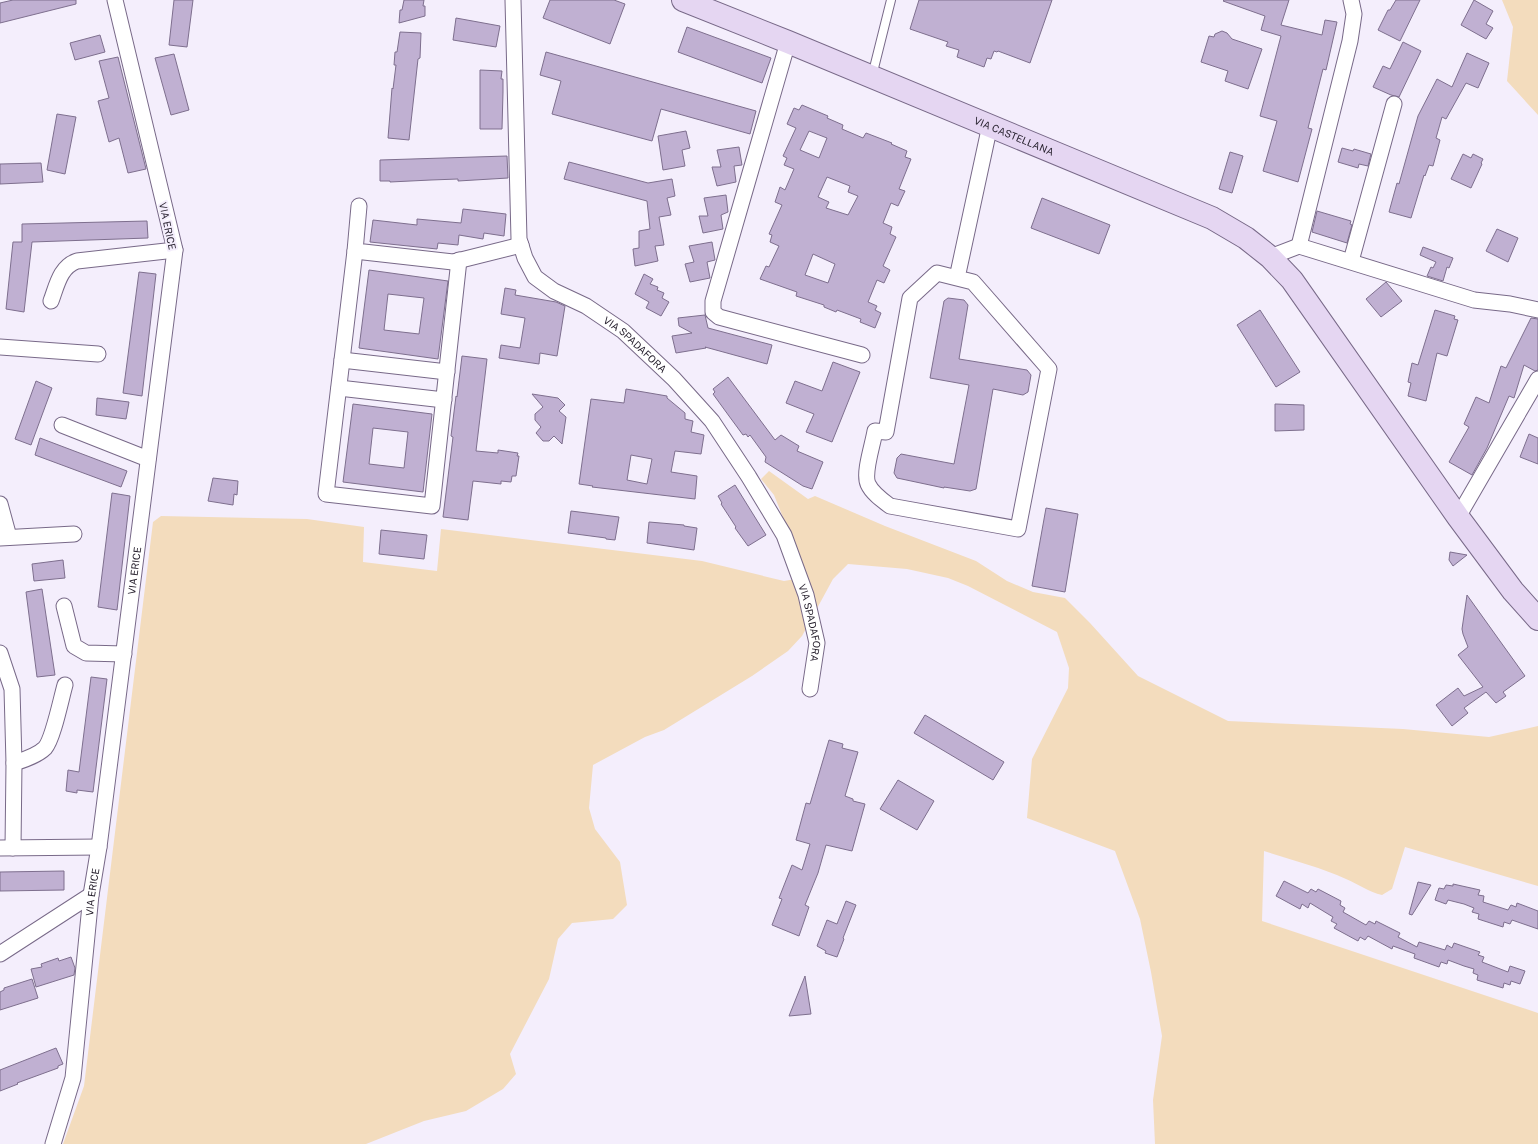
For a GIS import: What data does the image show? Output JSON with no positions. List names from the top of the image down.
{
  "streets": {
    "main road": ["VIA CASTELLANA"],
    "street": ["VIA ERICE", "VIA SPADAFORA"]
  }
}
